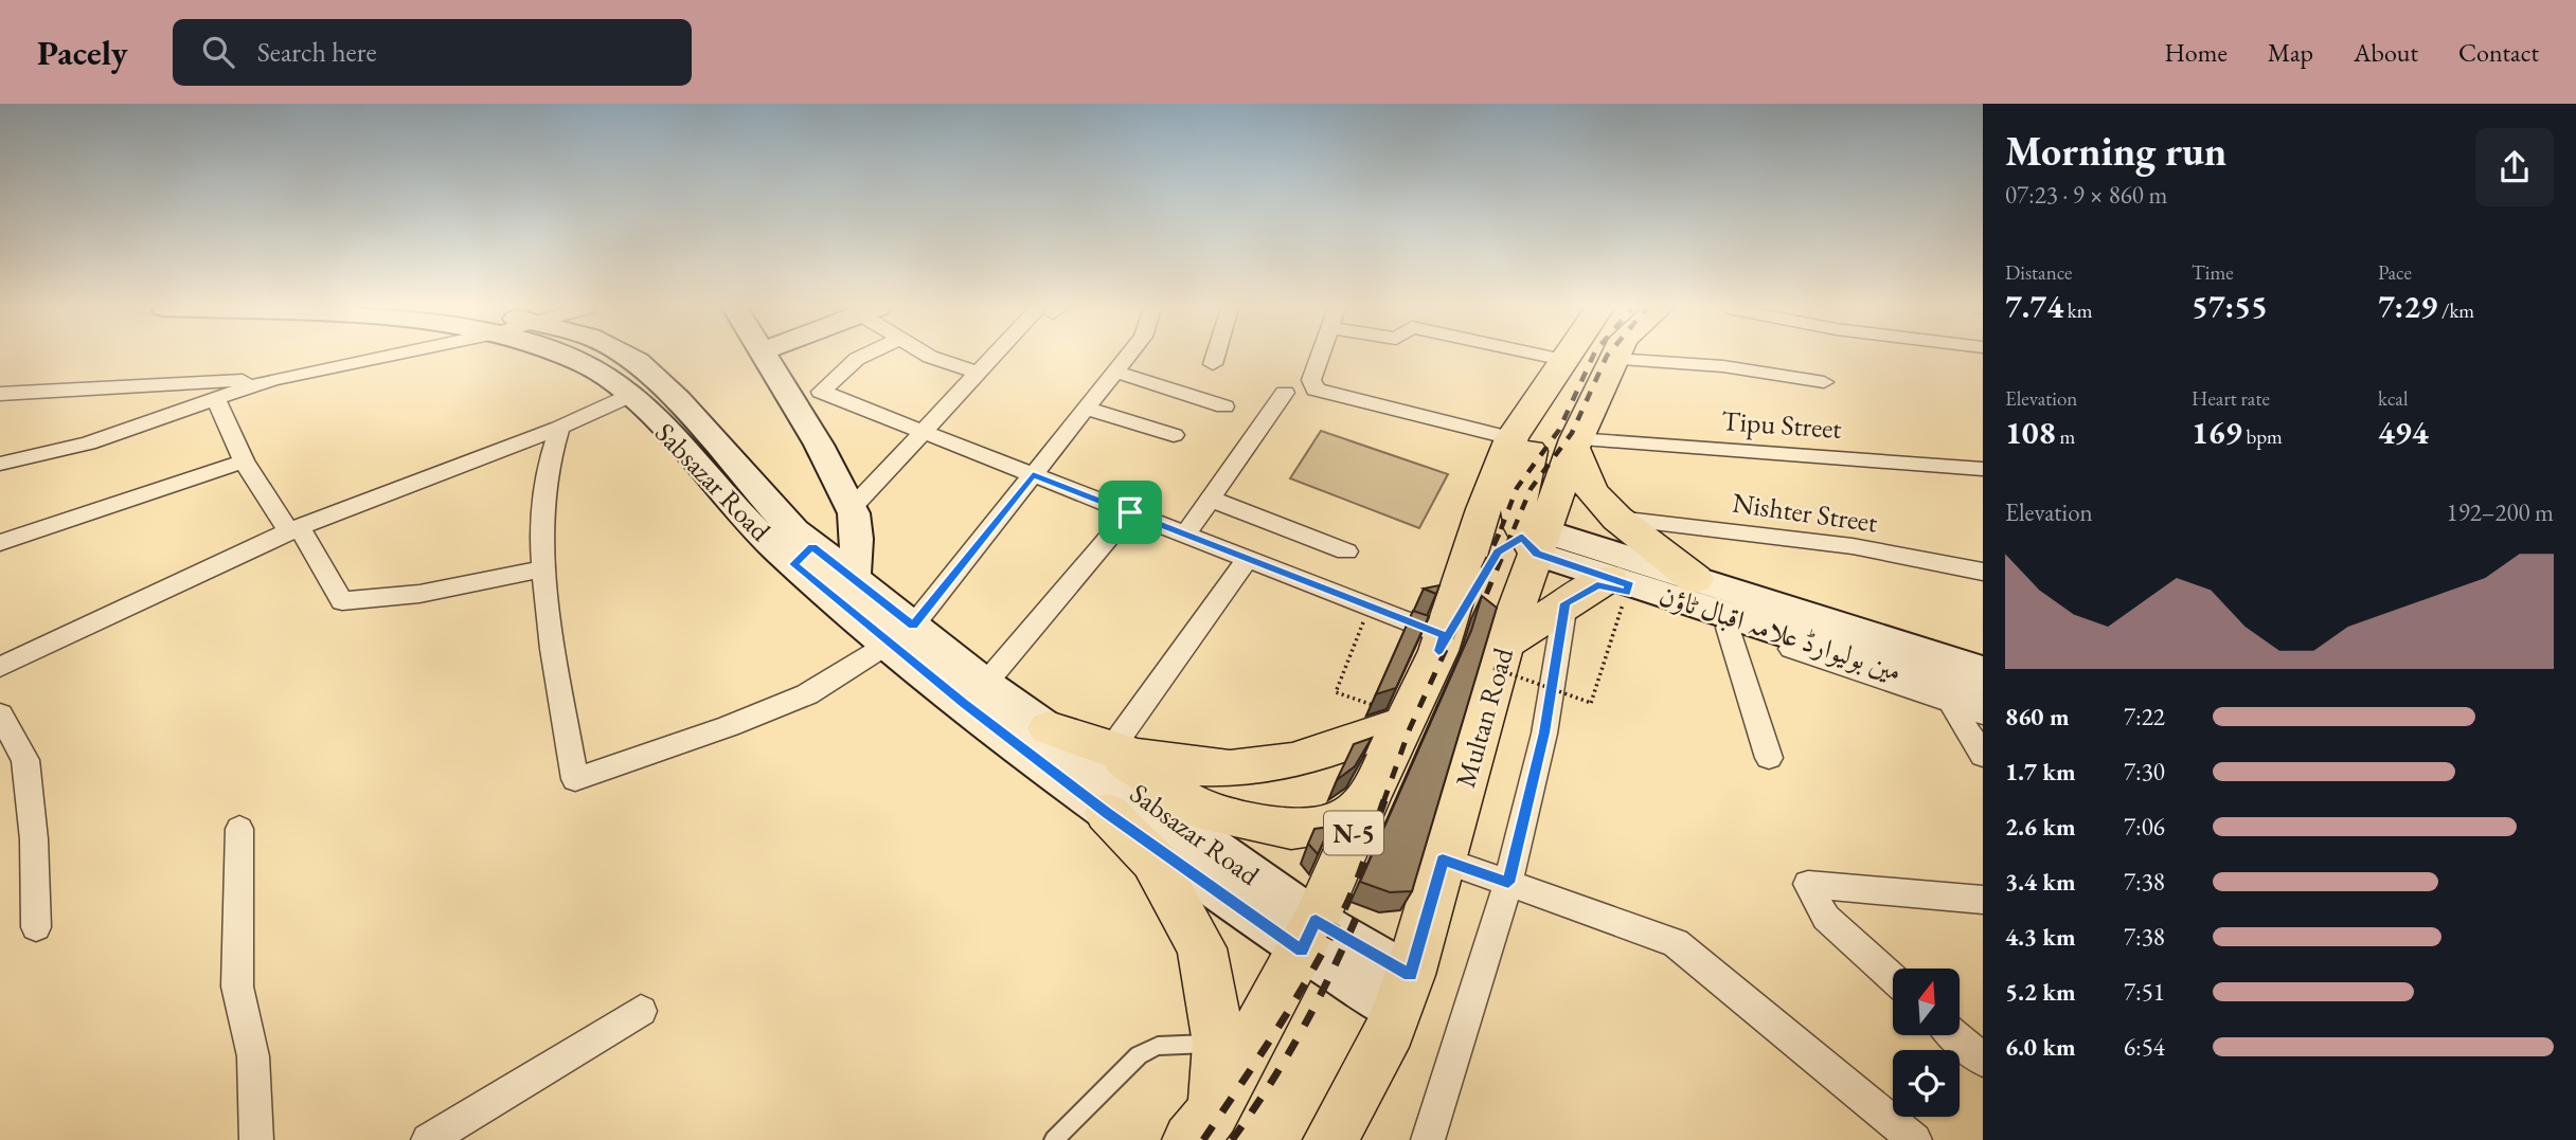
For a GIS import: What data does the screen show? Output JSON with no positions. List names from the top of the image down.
{
  "streets": {
    "main road": [
      "Sabsazar Road",
      "مین بولیوارڈ علامہ اقبال ٹاؤن",
      "Multan Road",
      "N-5"
    ],
    "street": ["Tipu Street", "Nishter Street"]
  },
  "crossings": [
    ["Tipu Street", "Multan Road"],
    ["Sabsazar Road", "Multan Road"],
    ["Sabsazar Road", "N-5"],
    ["مین بولیوارڈ علامہ اقبال ٹاؤن", "Multan Road"]
  ],
  "north": "top",
  "page": {
    "header": "Pacely",
    "search": "Search here",
    "nav": [
      "Home",
      "Map",
      "About",
      "Contact"
    ],
    "heading": ["Morning run", "07:23 · 9 × 860 m"],
    "stats": [
      ["Distance", "7.74 km"],
      ["Time", "57:55"],
      ["Pace", "7:29 /km"],
      ["Elevation", "108 m"],
      ["Heart rate", "169 bpm"],
      ["kcal", "494"]
    ],
    "chart": ["Elevation", "192–200 m"],
    "list": [
      {
        "name": "860 m",
        "note": "7:22"
      },
      {
        "name": "1.7 km",
        "note": "7:30"
      },
      {
        "name": "2.6 km",
        "note": "7:06"
      },
      {
        "name": "3.4 km",
        "note": "7:38"
      },
      {
        "name": "4.3 km",
        "note": "7:38"
      },
      {
        "name": "5.2 km",
        "note": "7:51"
      },
      {
        "name": "6.0 km",
        "note": "6:54"
      }
    ]
  }
}
